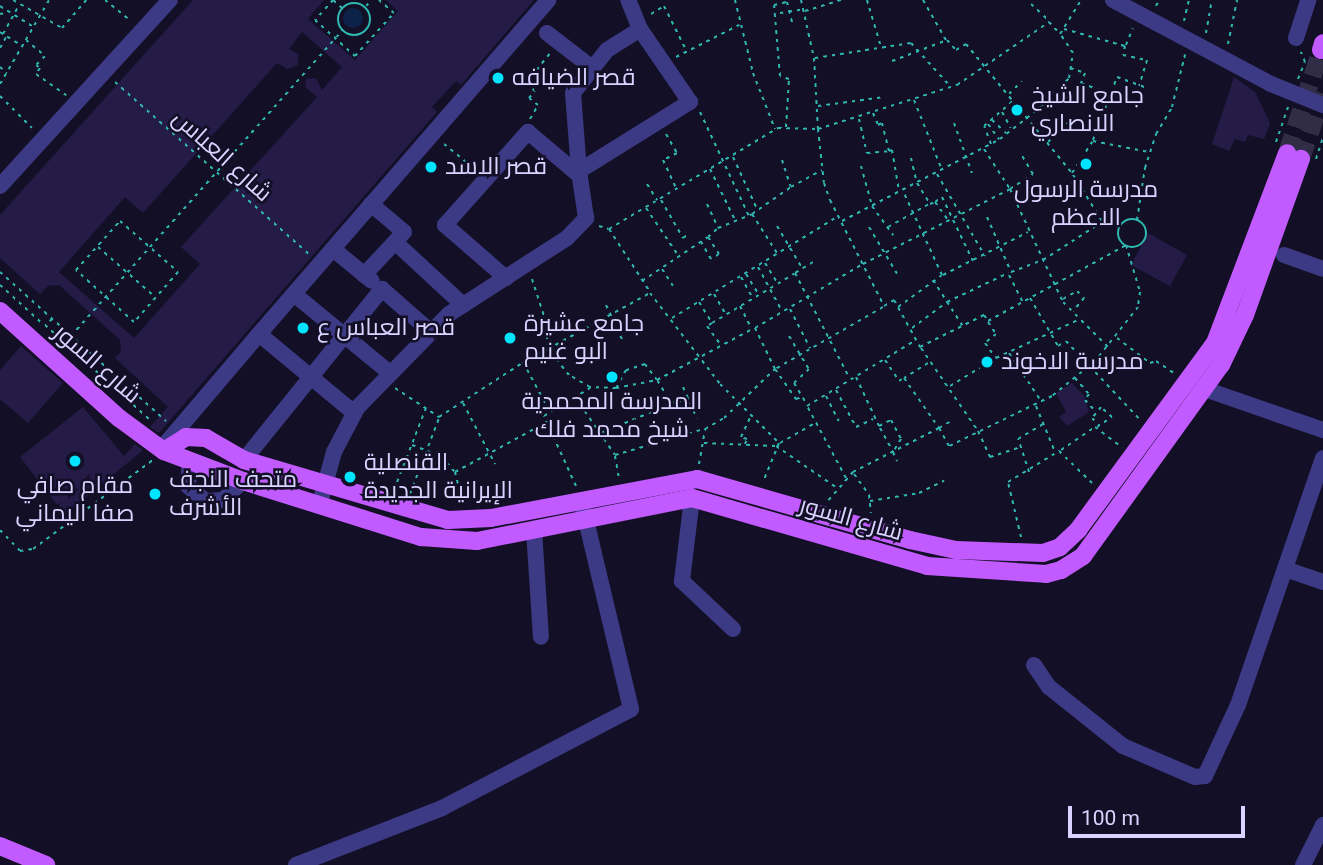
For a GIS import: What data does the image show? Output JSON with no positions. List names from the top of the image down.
{
  "streets": {
    "main road": ["شارع السور"],
    "path": ["شارع العباس"]
  },
  "places": [
    "قصر الضيافه",
    "جامع الشيخ الانصاري",
    "مدرسة الرسول الاعظم",
    "قصر الاسد",
    "قصر العباس ع",
    "جامع عشيرة البو غنيم",
    "مدرسة الاخوند",
    "المدرسة المحمدية شيخ محمد فلك",
    "مقام صافي صفا اليماني",
    "القنصلية الإيرانية الجديدة",
    "متحف النجف الأشرف"
  ],
  "scale_bar": "100 m"
}
